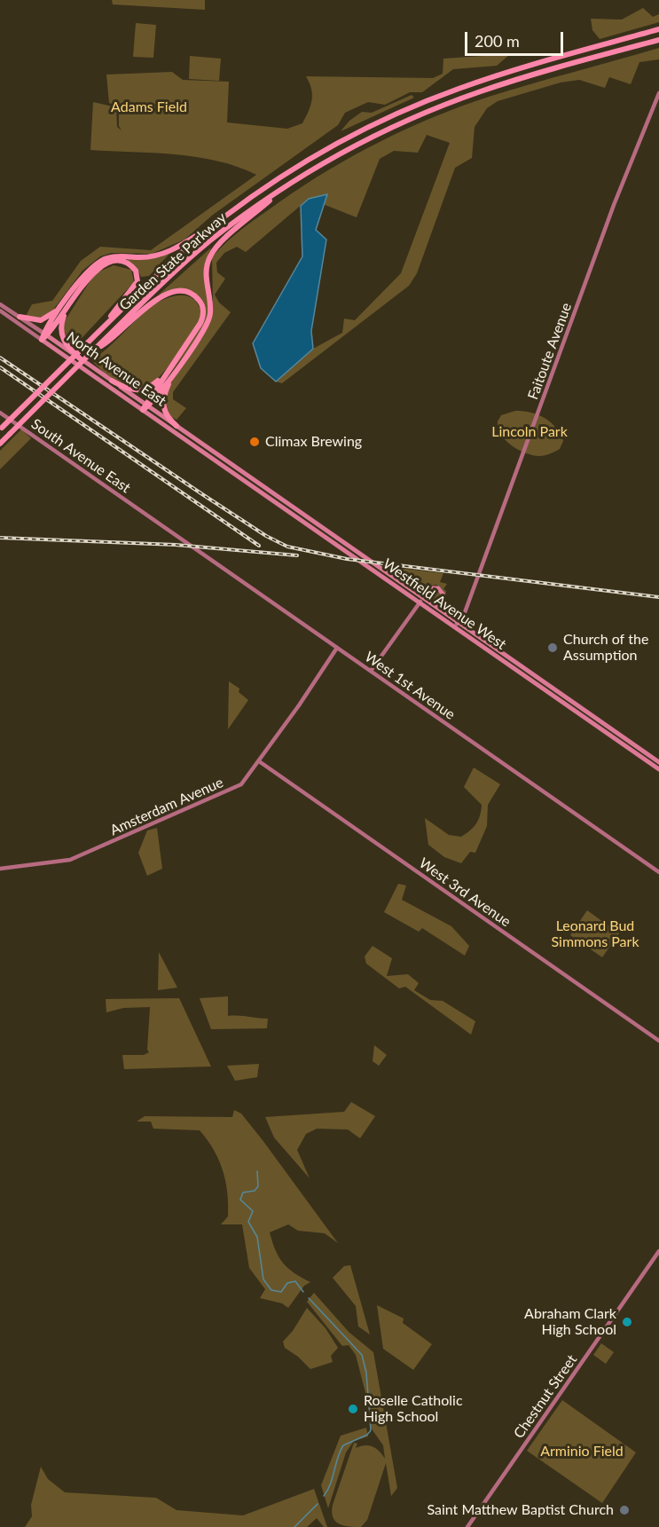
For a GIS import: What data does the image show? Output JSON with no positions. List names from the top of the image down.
{
  "streets": {
    "highway": ["Garden State Parkway"],
    "main road": ["North Avenue East", "Westfield Avenue West"],
    "street": [
      "Faitoute Avenue",
      "South Avenue East",
      "West 1st Avenue",
      "Amsterdam Avenue",
      "West 3rd Avenue",
      "Chestnut Street"
    ]
  },
  "crossings": [
    ["Garden State Parkway", "North Avenue East"],
    ["Faitoute Avenue", "Westfield Avenue West"],
    ["North Avenue East", "Westfield Avenue West"],
    ["South Avenue East", "West 1st Avenue"],
    ["West 1st Avenue", "Amsterdam Avenue"],
    ["Amsterdam Avenue", "West 3rd Avenue"]
  ],
  "parks": [
    "Adams Field",
    "Lincoln Park",
    "Leonard Bud Simmons Park",
    "Arminio Field"
  ],
  "places": [
    "Climax Brewing",
    "Church of the Assumption",
    "Abraham Clark High School",
    "Roselle Catholic High School",
    "Saint Matthew Baptist Church"
  ],
  "scale_bar": "200 m"
}
